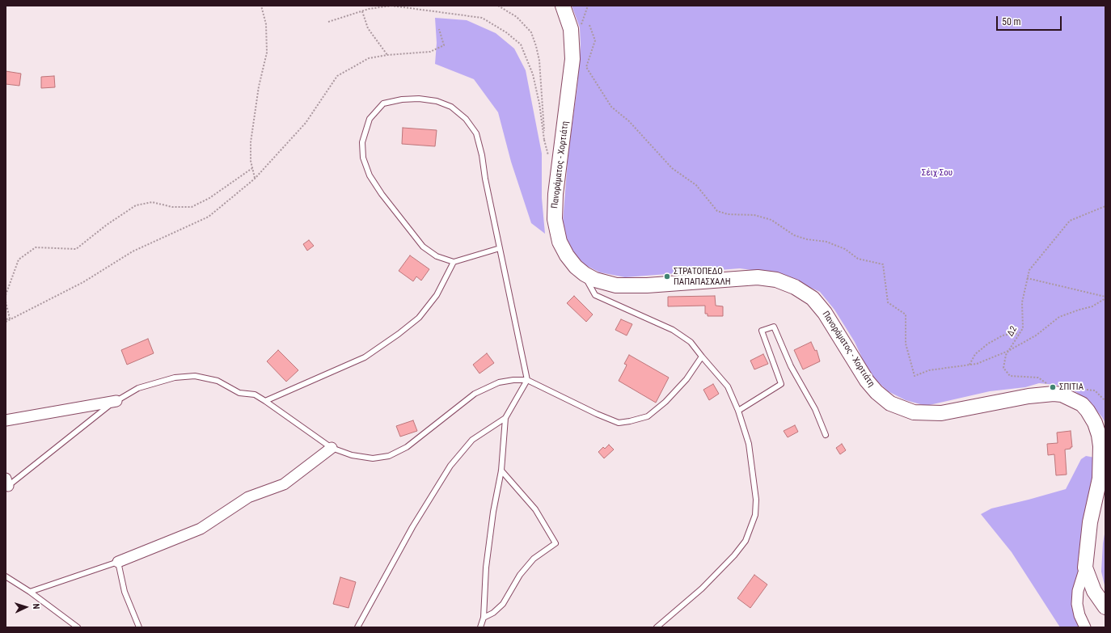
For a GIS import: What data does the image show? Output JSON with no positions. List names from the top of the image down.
{
  "streets": {
    "main road": ["Πανοράματος - Χορτιάτη"],
    "path": ["Δ2"]
  },
  "parks": ["Σέιχ Σου"],
  "places": ["ΣΤΡΑΤΟΠΕΔΟ ΠΑΠΑΠΑΣΧΑΛΗ", "ΣΠΙΤΙΑ"],
  "scale_bar": "50 m",
  "north": "right"
}
